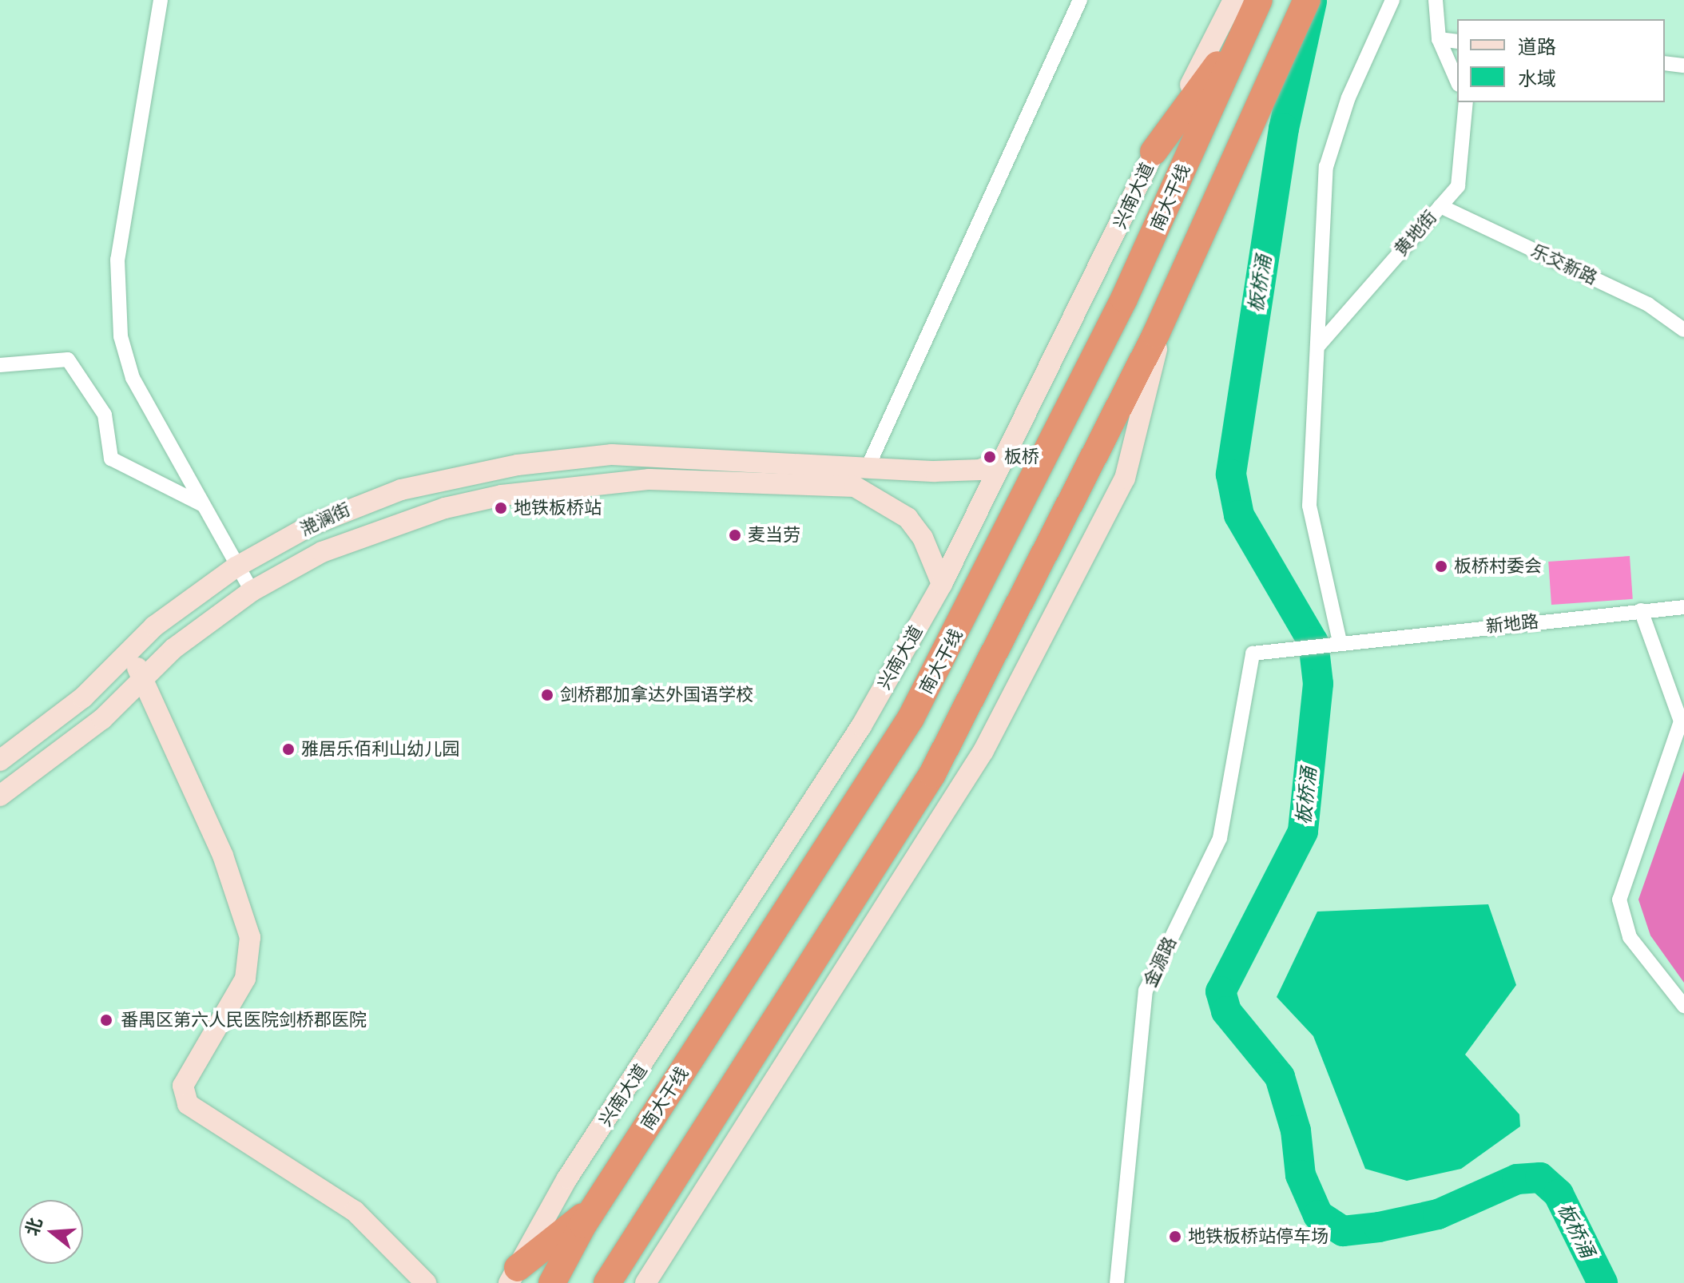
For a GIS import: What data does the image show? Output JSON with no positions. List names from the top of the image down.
{
  "streets": {
    "highway": ["南大干线"],
    "street": [
      "兴南大道",
      "黄地街",
      "乐交新路",
      "滟澜街",
      "新地路",
      "金源路"
    ]
  },
  "crossings": [
    ["兴南大道", "滟澜街"],
    ["黄地街", "乐交新路"],
    ["新地路", "金源路"]
  ],
  "water": ["板桥涌"],
  "places": [
    "板桥",
    "地铁板桥站",
    "麦当劳",
    "板桥村委会",
    "剑桥郡加拿达外国语学校",
    "雅居乐佰利山幼儿园",
    "番禺区第六人民医院剑桥郡医院",
    "地铁板桥站停车场"
  ],
  "legend": ["道路", "水域"],
  "north": "left"
}
